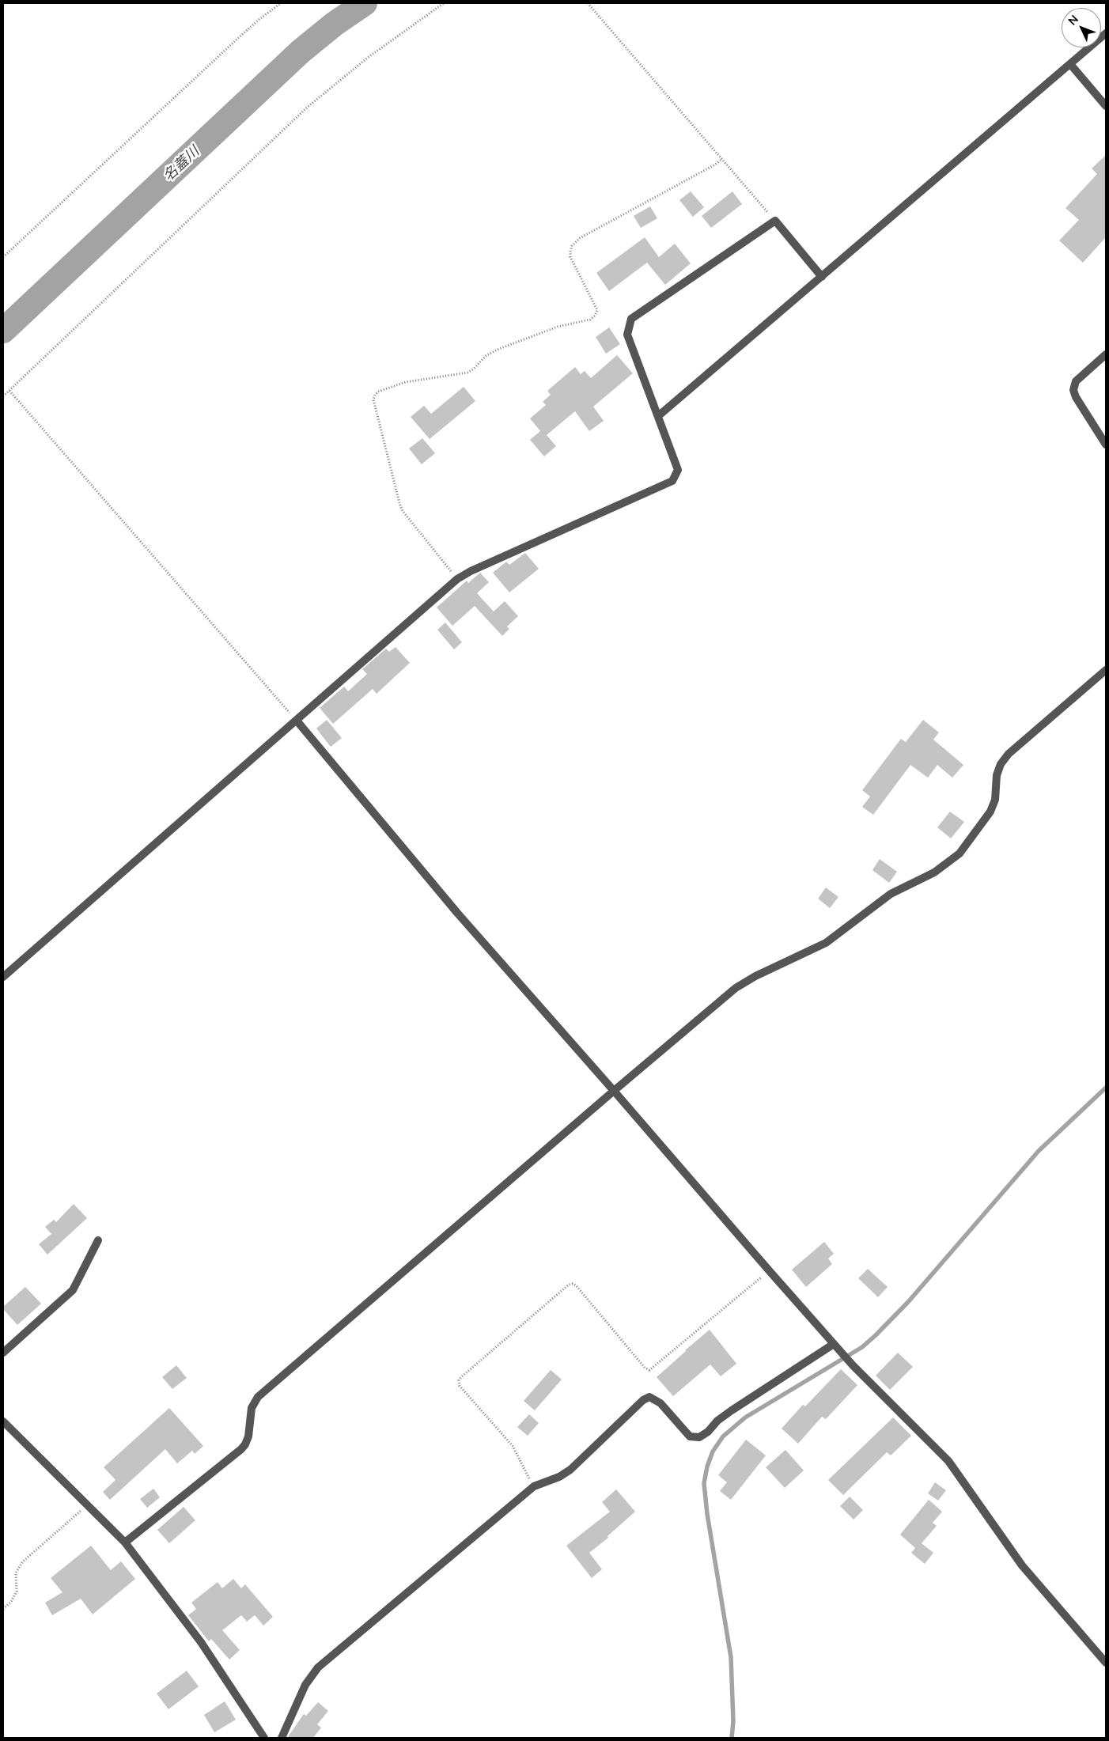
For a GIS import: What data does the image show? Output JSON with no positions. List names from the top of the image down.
{
  "water": ["名蓋川"],
  "north": "top left"
}
